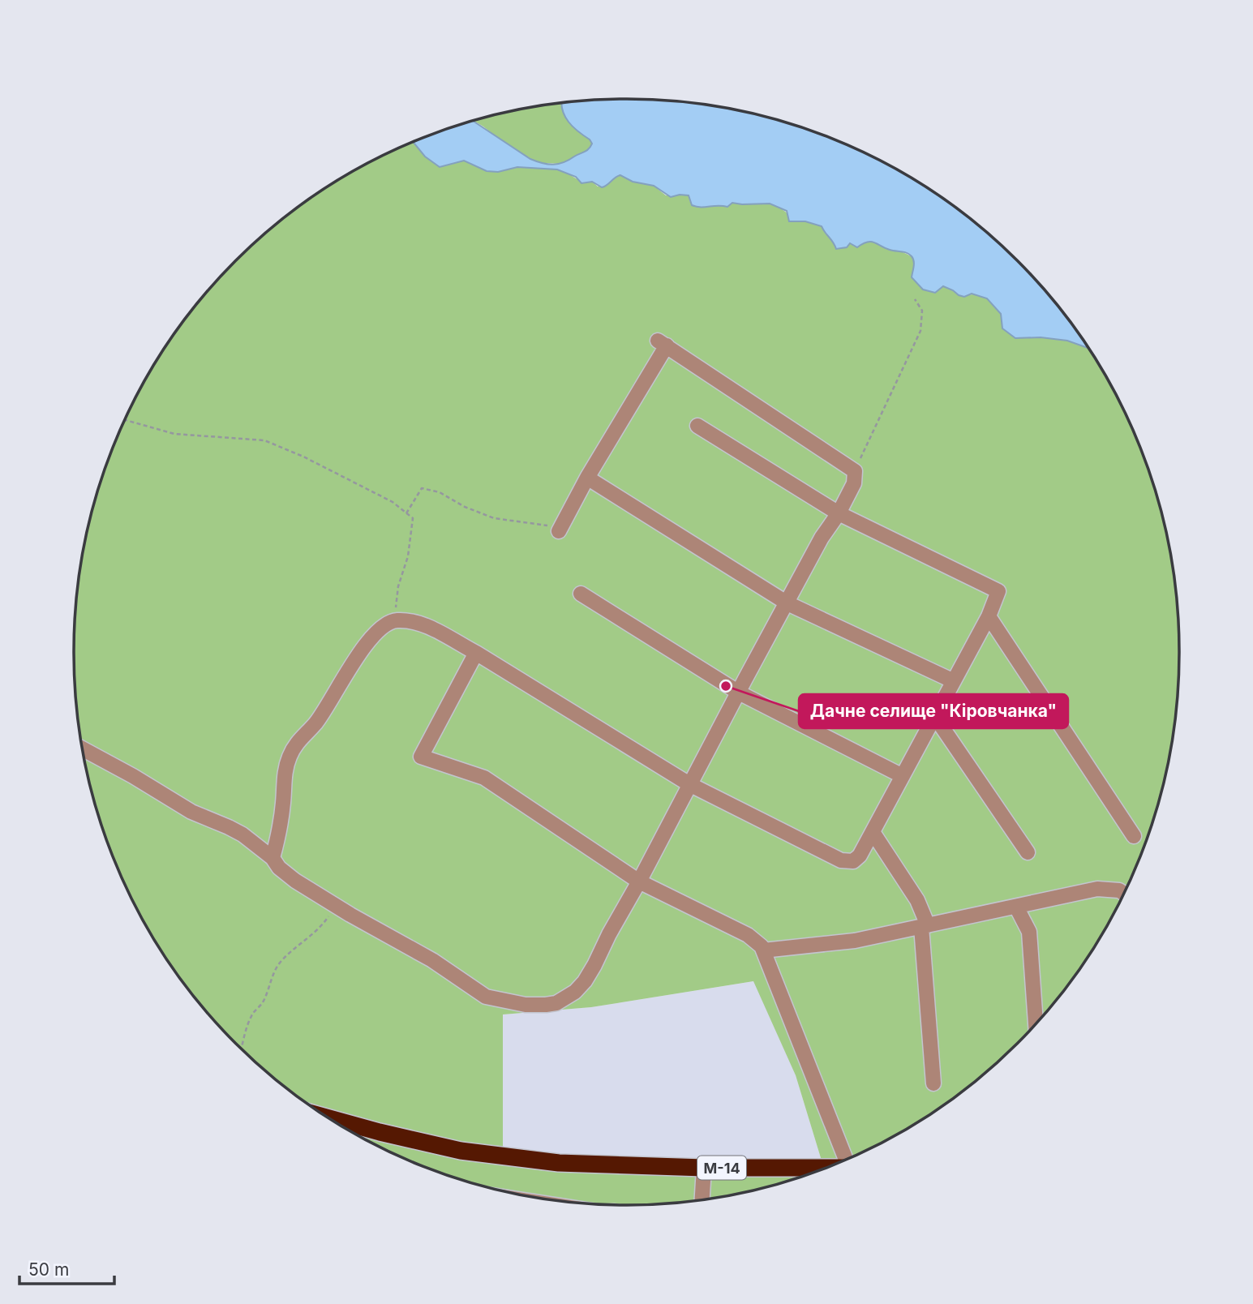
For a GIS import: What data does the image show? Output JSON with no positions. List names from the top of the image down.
{
  "streets": {
    "highway": ["М-14"]
  },
  "places": ["Дачне селище \"Кіровчанка\""],
  "scale_bar": "50 m"
}
